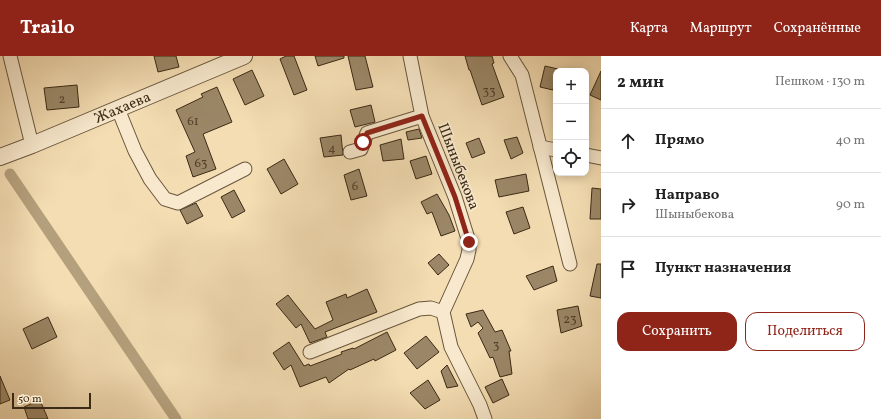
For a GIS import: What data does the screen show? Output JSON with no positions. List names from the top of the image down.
{
  "streets": {
    "street": ["Жахаева", "Шыныбекова"]
  },
  "house_numbers": [
    "33",
    "2",
    "61",
    "4",
    "63",
    "6",
    "23",
    "3"
  ],
  "scale_bar": "50 m",
  "page": {
    "header": "Trailo",
    "nav": ["Карта", "Маршрут", "Сохранённые"],
    "heading": ["2 мин", "Пешком · 130 m"],
    "map_buttons": ["+", "−"],
    "list": [
      ["Прямо", "40 m"],
      ["Направо", "Шыныбекова", "90 m"],
      "Пункт назначения"
    ],
    "buttons": ["Сохранить", "Поделиться"],
    "scale": "50 m"
  }
}
